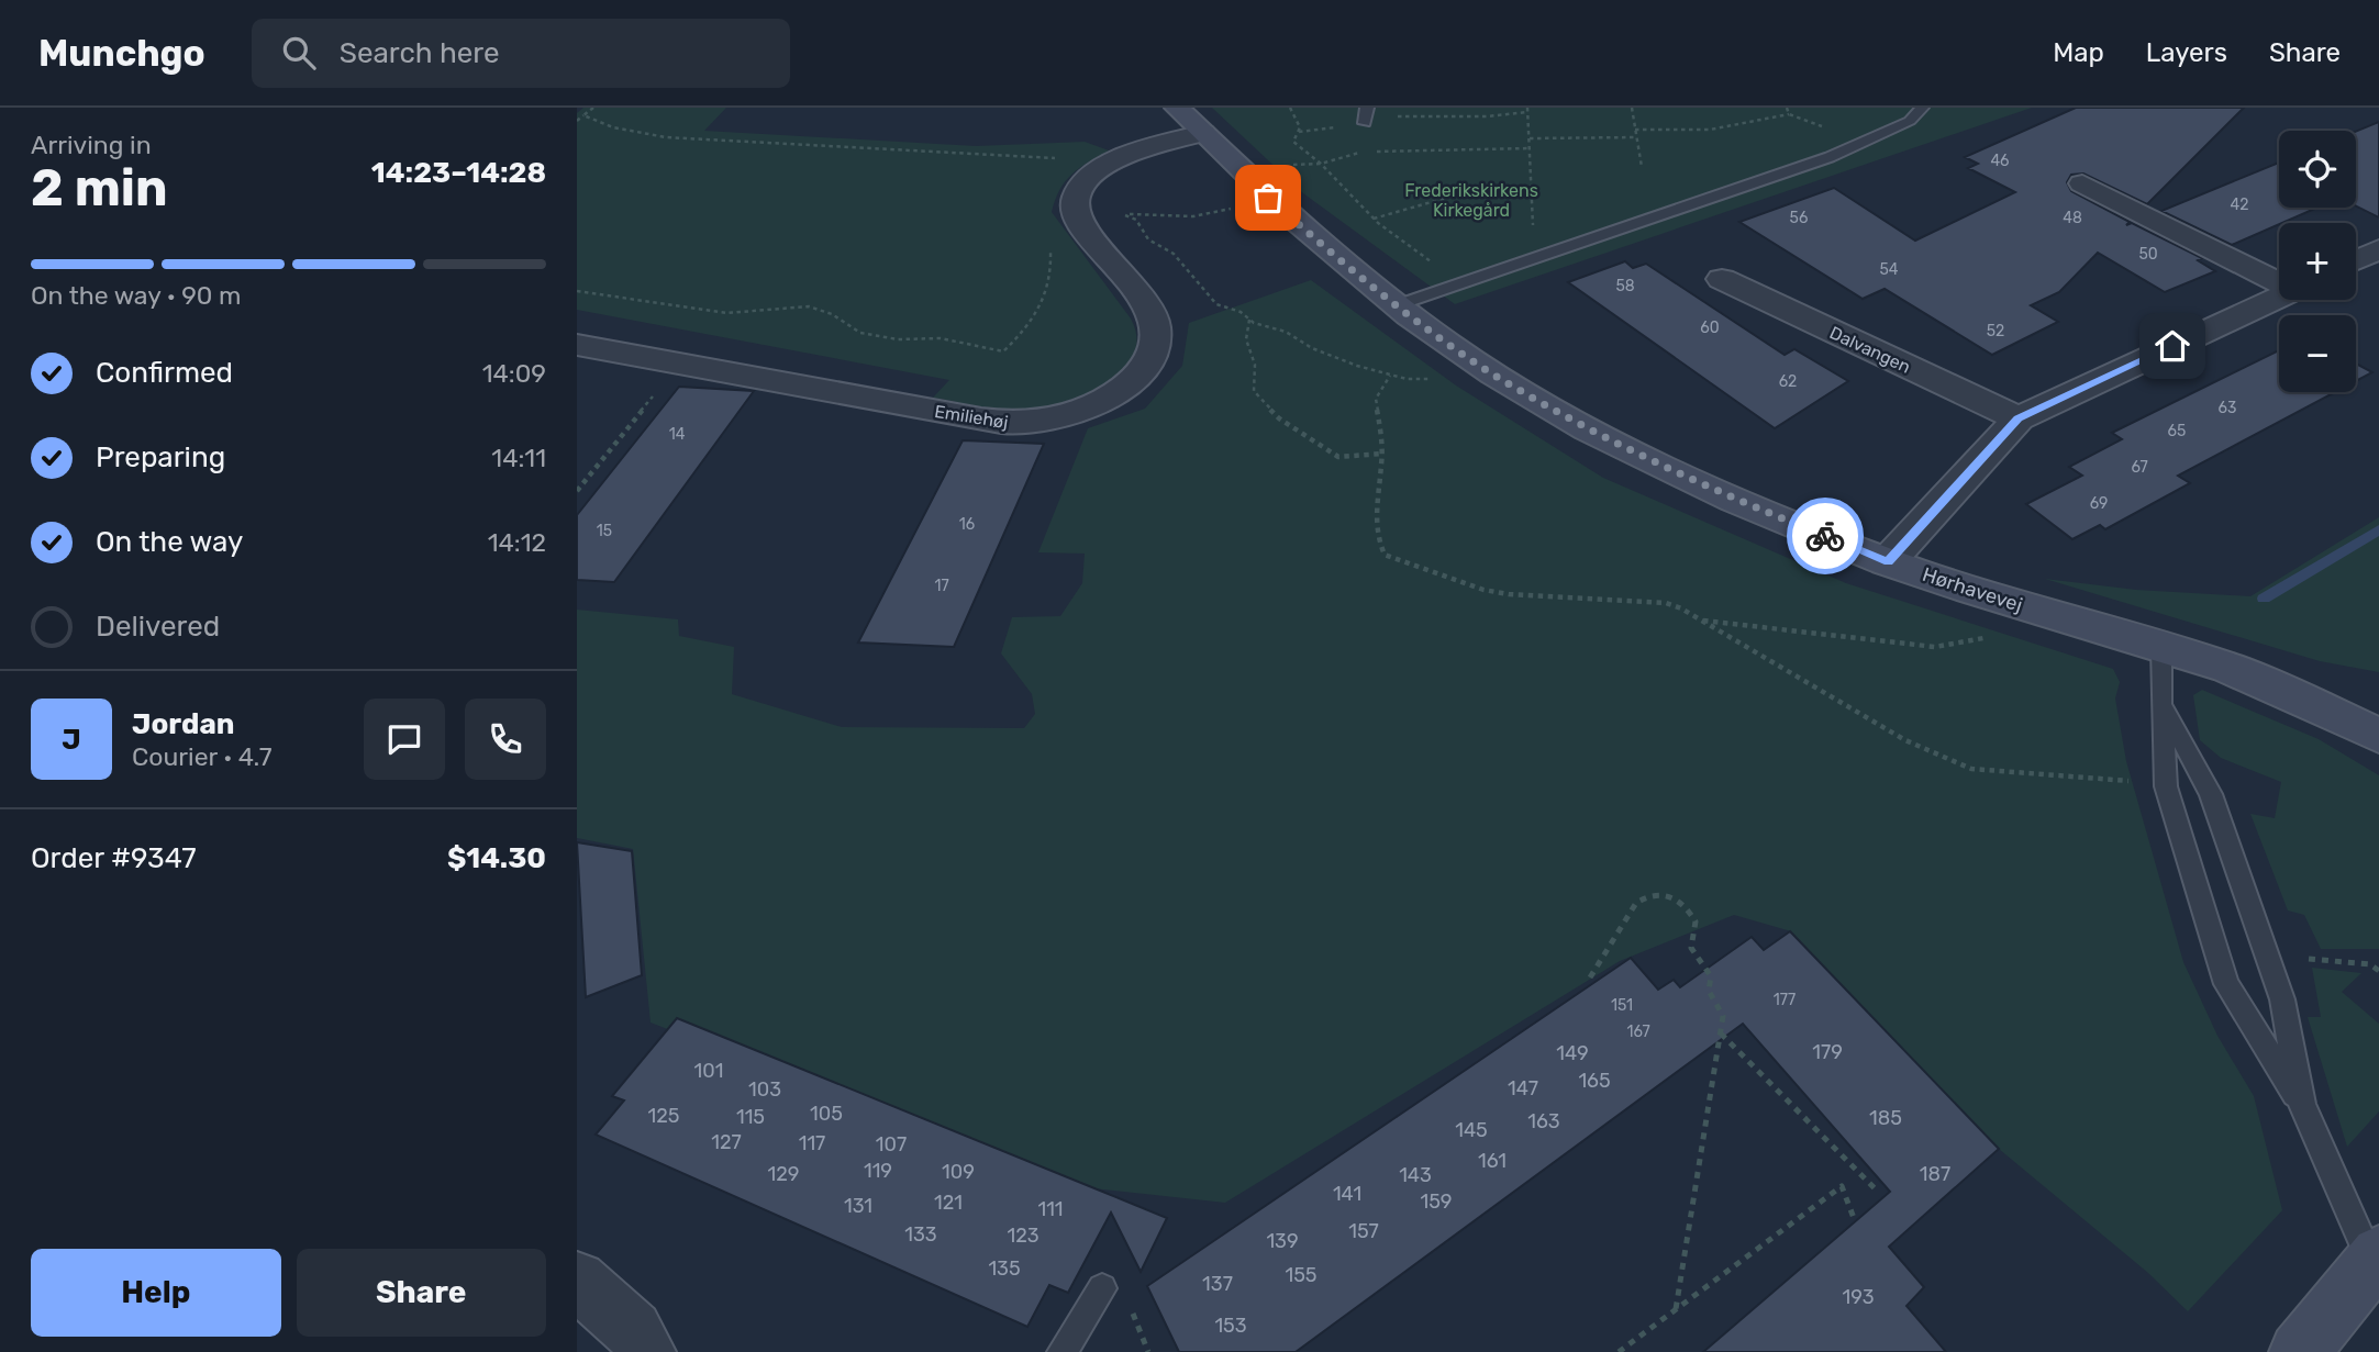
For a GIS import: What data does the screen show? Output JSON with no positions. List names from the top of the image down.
{
  "streets": {
    "street": ["Dalvangen", "Emiliehøj", "Hørhavevej"]
  },
  "crossings": [
    ["Emiliehøj", "Hørhavevej"]
  ],
  "parks": ["Frederikskirkens Kirkegård"],
  "house_numbers": [
    "46",
    "42",
    "56",
    "48",
    "50",
    "54",
    "58",
    "60",
    "52",
    "62",
    "63",
    "65",
    "14",
    "67",
    "69",
    "16",
    "15",
    "17",
    "177",
    "151",
    "167",
    "179",
    "149",
    "101",
    "165",
    "147",
    "103",
    "105",
    "125",
    "115",
    "185",
    "163",
    "145",
    "127",
    "117",
    "107",
    "161",
    "119",
    "109",
    "129",
    "187",
    "143",
    "141",
    "159",
    "121",
    "131",
    "111",
    "157",
    "133",
    "123",
    "139",
    "135",
    "155",
    "137",
    "193",
    "153"
  ],
  "page": {
    "header": "Munchgo",
    "search": "Search here",
    "nav": ["Map", "Layers", "Share"],
    "heading": ["2 min", "Arriving in", "14:23–14:28"],
    "panel": [
      "Jordan",
      "Courier · 4.7",
      "Order #9347",
      "$14.30"
    ],
    "map_buttons": ["+", "−"],
    "bar": "On the way · 90 m",
    "list": [
      ["Confirmed", "14:09"],
      ["Preparing", "14:11"],
      ["On the way", "14:12"],
      "Delivered"
    ],
    "round": "J",
    "buttons": ["Help", "Share"]
  }
}
